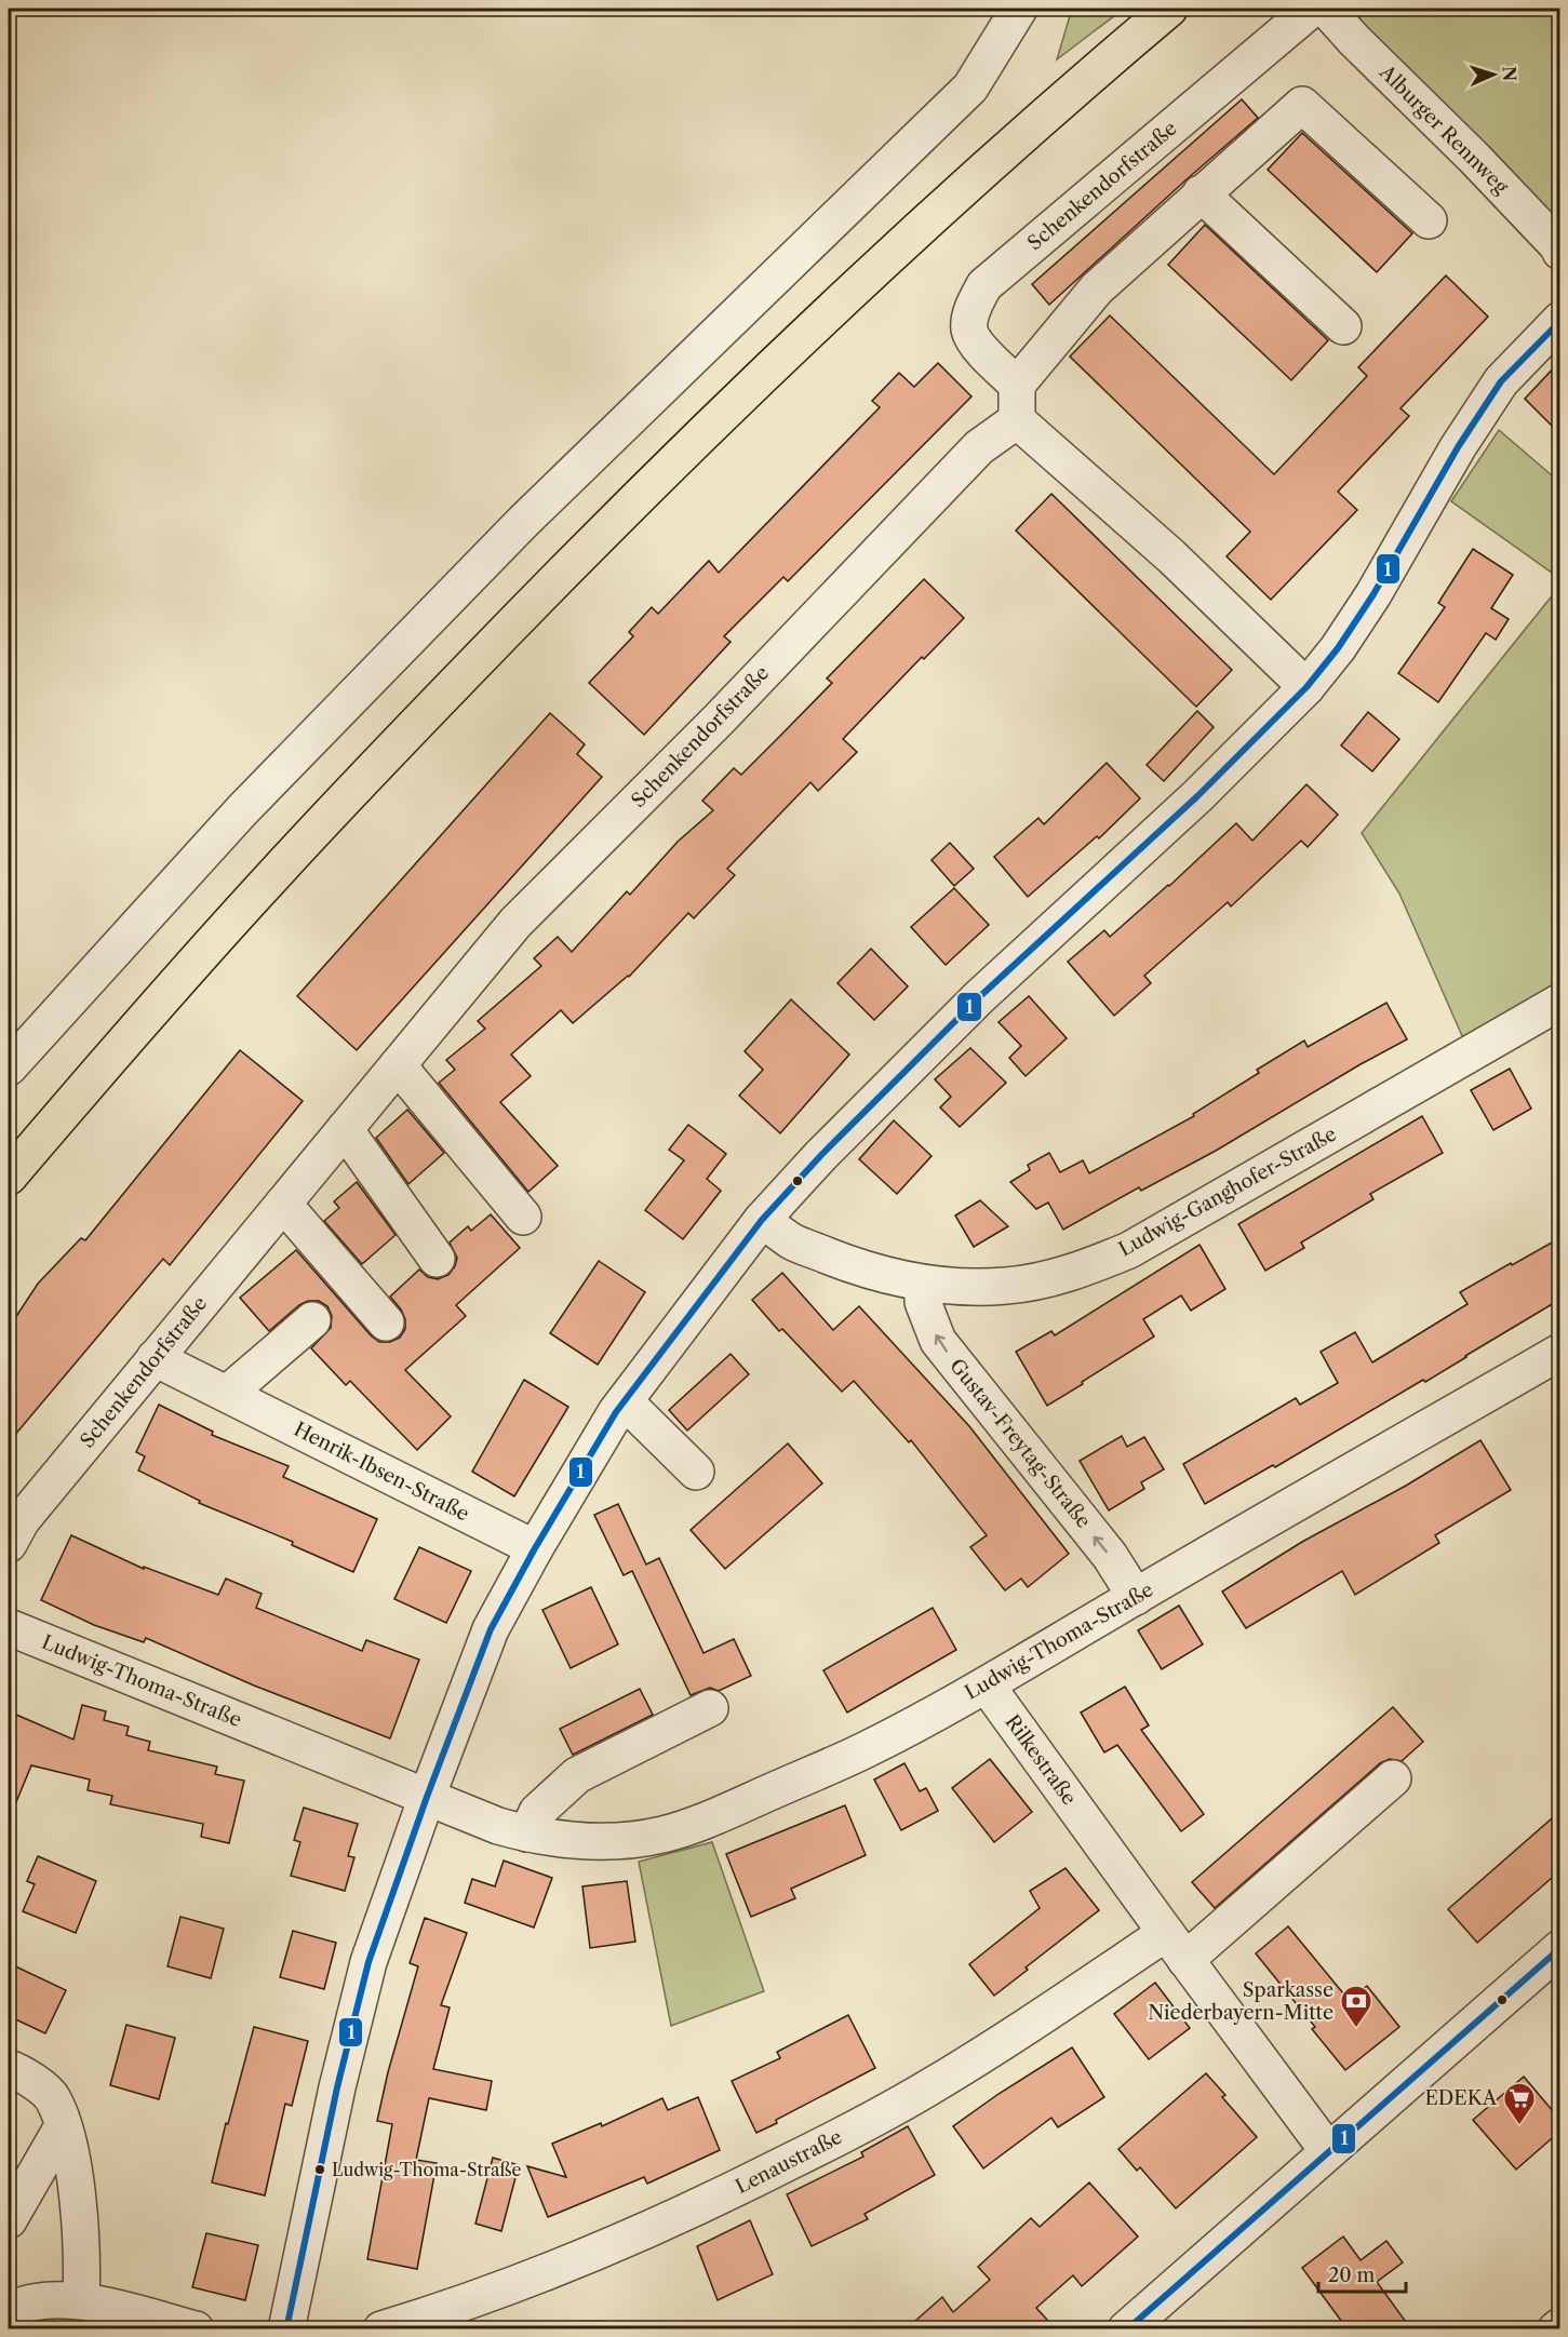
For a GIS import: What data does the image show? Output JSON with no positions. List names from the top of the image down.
{
  "streets": {
    "street": [
      "Alburger Rennweg",
      "Schenkendorfstraße",
      "Ludwig-Ganghofer-Straße",
      "Gustav-Freytag-Straße",
      "Henrik-Ibsen-Straße",
      "Ludwig-Thoma-Straße",
      "Rilkestraße",
      "Lenaustraße"
    ]
  },
  "crossings": [
    ["Schenkendorfstraße", "Henrik-Ibsen-Straße"],
    ["Ludwig-Ganghofer-Straße", "Gustav-Freytag-Straße"],
    ["Gustav-Freytag-Straße", "Ludwig-Thoma-Straße"],
    ["Ludwig-Thoma-Straße", "Rilkestraße"],
    ["Rilkestraße", "Lenaustraße"]
  ],
  "one_way": ["Gustav-Freytag-Straße"],
  "places": {
    "bank": ["Sparkasse Niederbayern-Mitte"],
    "supermarket": ["EDEKA"],
    "other": ["Ludwig-Thoma-Straße"]
  },
  "lines": ["transit line 1"],
  "scale_bar": "20 m",
  "north": "right"
}
